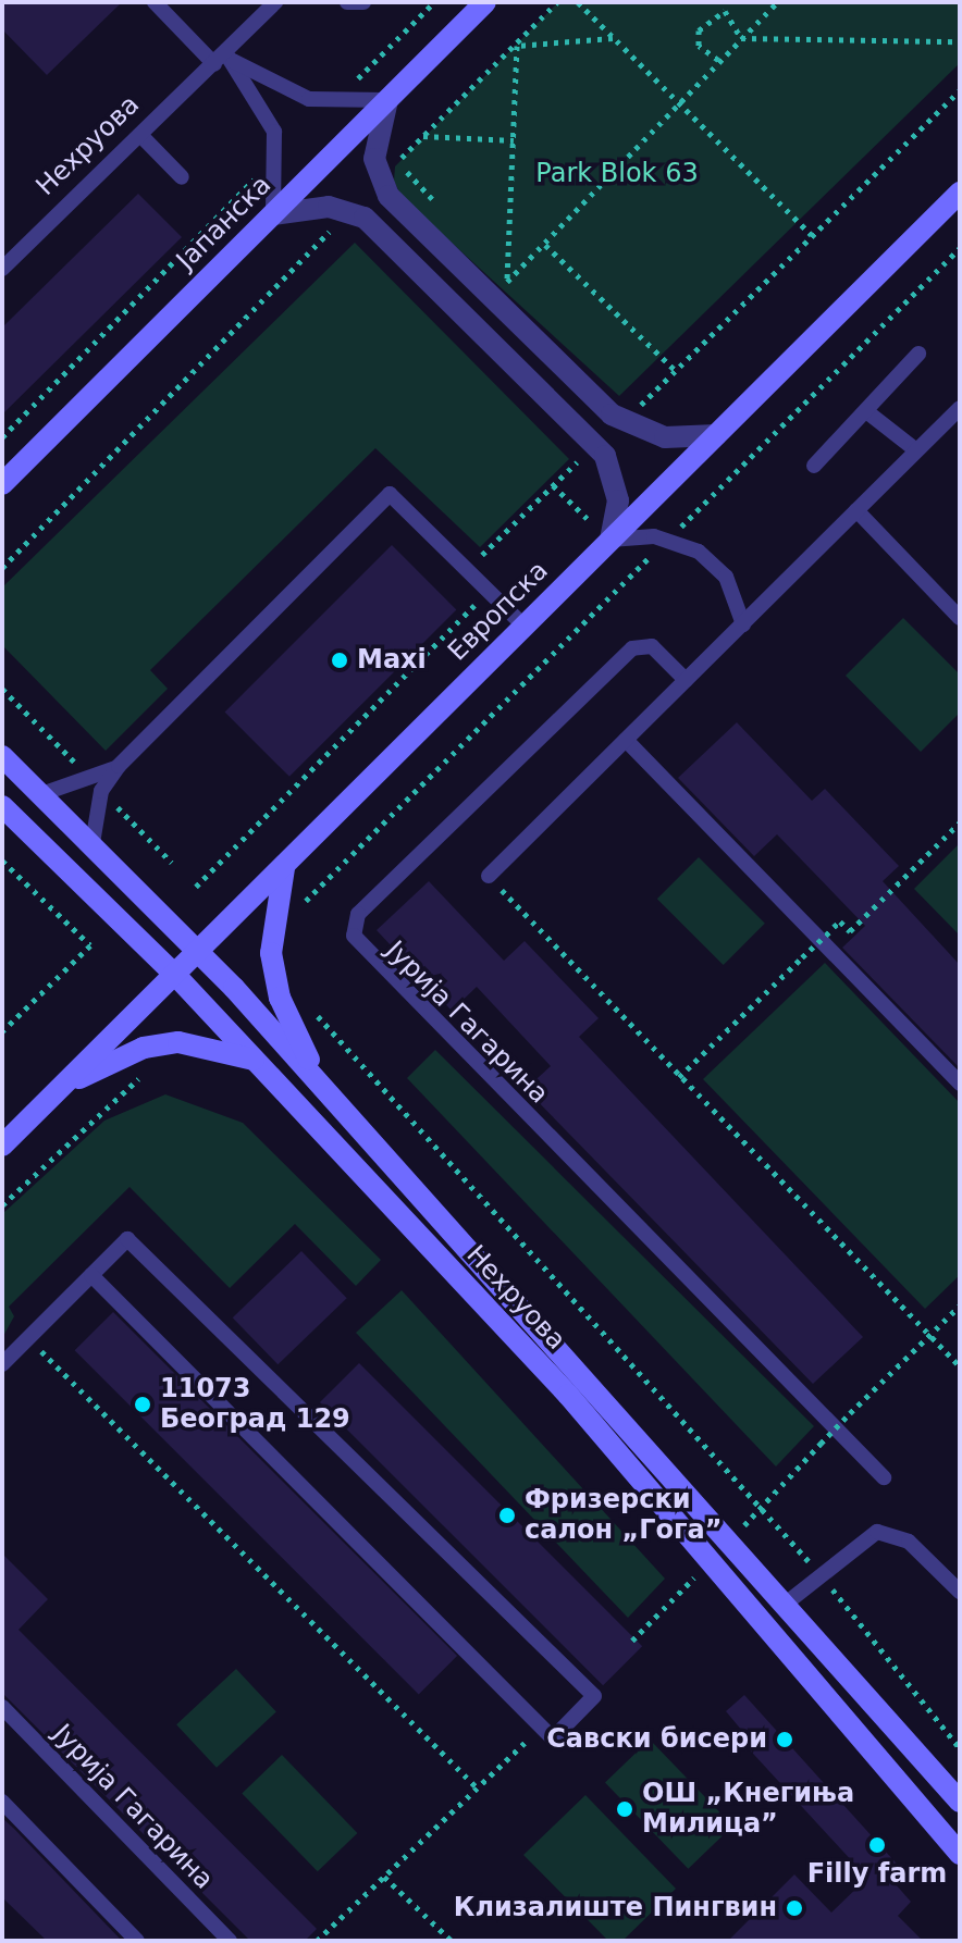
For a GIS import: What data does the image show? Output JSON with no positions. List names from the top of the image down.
{
  "streets": {
    "street": ["Нехруова", "Јапанска", "Европска"],
    "lane": ["Јурија Гагарина"]
  },
  "crossings": [
    ["Нехруова", "Европска"]
  ],
  "parks": ["Park Blok 63"],
  "places": [
    "Maxi",
    "11073 Београд 129",
    "Фризерски салон „Гога”",
    "Савски бисери",
    "ОШ „Кнегиња Милица”",
    "Filly farm",
    "Клизалиште Пингвин"
  ]
}
